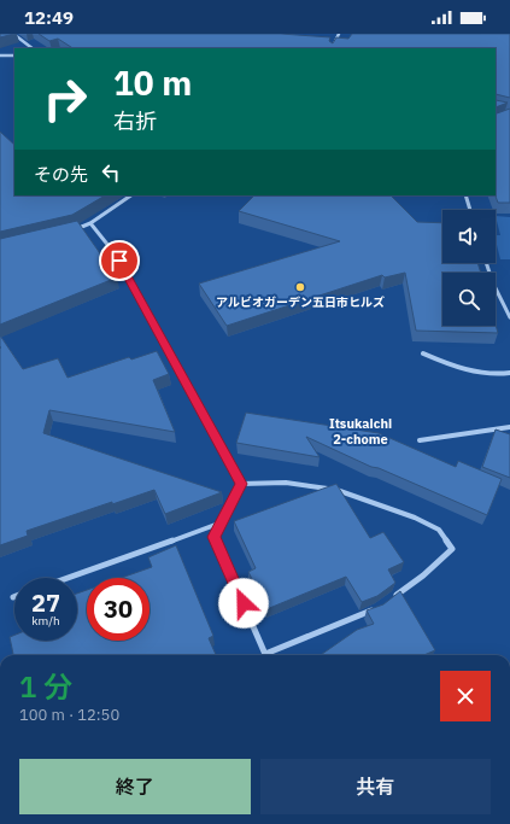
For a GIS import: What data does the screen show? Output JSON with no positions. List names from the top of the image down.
{
  "districts": ["Itsukaichi 2-chome"],
  "places": ["アルビオガーデン五日市ヒルズ"],
  "page": {
    "status": "12:49",
    "turn": ["10 m", "右折"],
    "then": "その先",
    "speed": "27 km/h",
    "limit": "30",
    "heading": ["1 分", "100 m · 12:50"],
    "buttons": ["終了", "共有"]
  }
}
